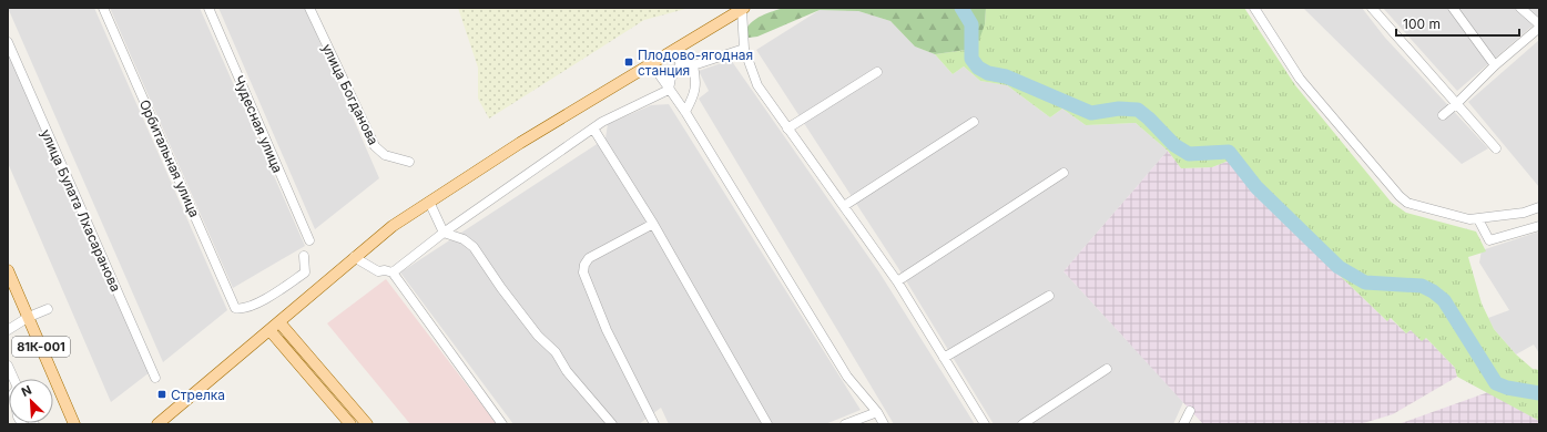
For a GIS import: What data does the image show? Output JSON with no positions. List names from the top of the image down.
{
  "streets": {
    "main road": ["81К-001"],
    "street": [
      "улица Богданова",
      "Чудесная улица",
      "Орбитальная улица",
      "улица Булата Лхасаранова"
    ]
  },
  "places": {
    "transit": ["Плодово-ягодная станция", "Стрелка"]
  },
  "scale_bar": "100 m",
  "north": "top left"
}
